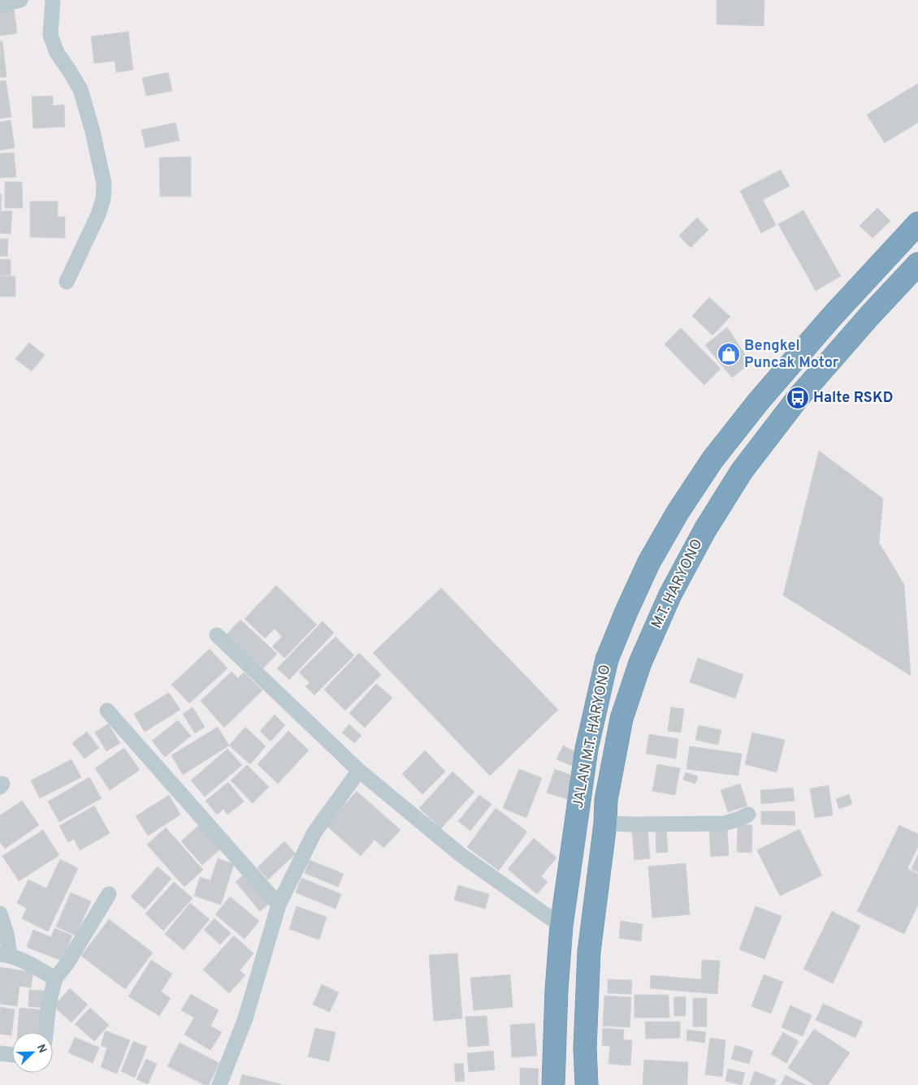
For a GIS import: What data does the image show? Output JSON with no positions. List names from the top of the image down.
{
  "streets": {
    "highway": ["M.T. HARYONO", "JALAN M.T. HARYONO"]
  },
  "places": {
    "shop": ["Bengkel Puncak Motor"],
    "bus stop": ["Halte RSKD"]
  },
  "north": "top right"
}
